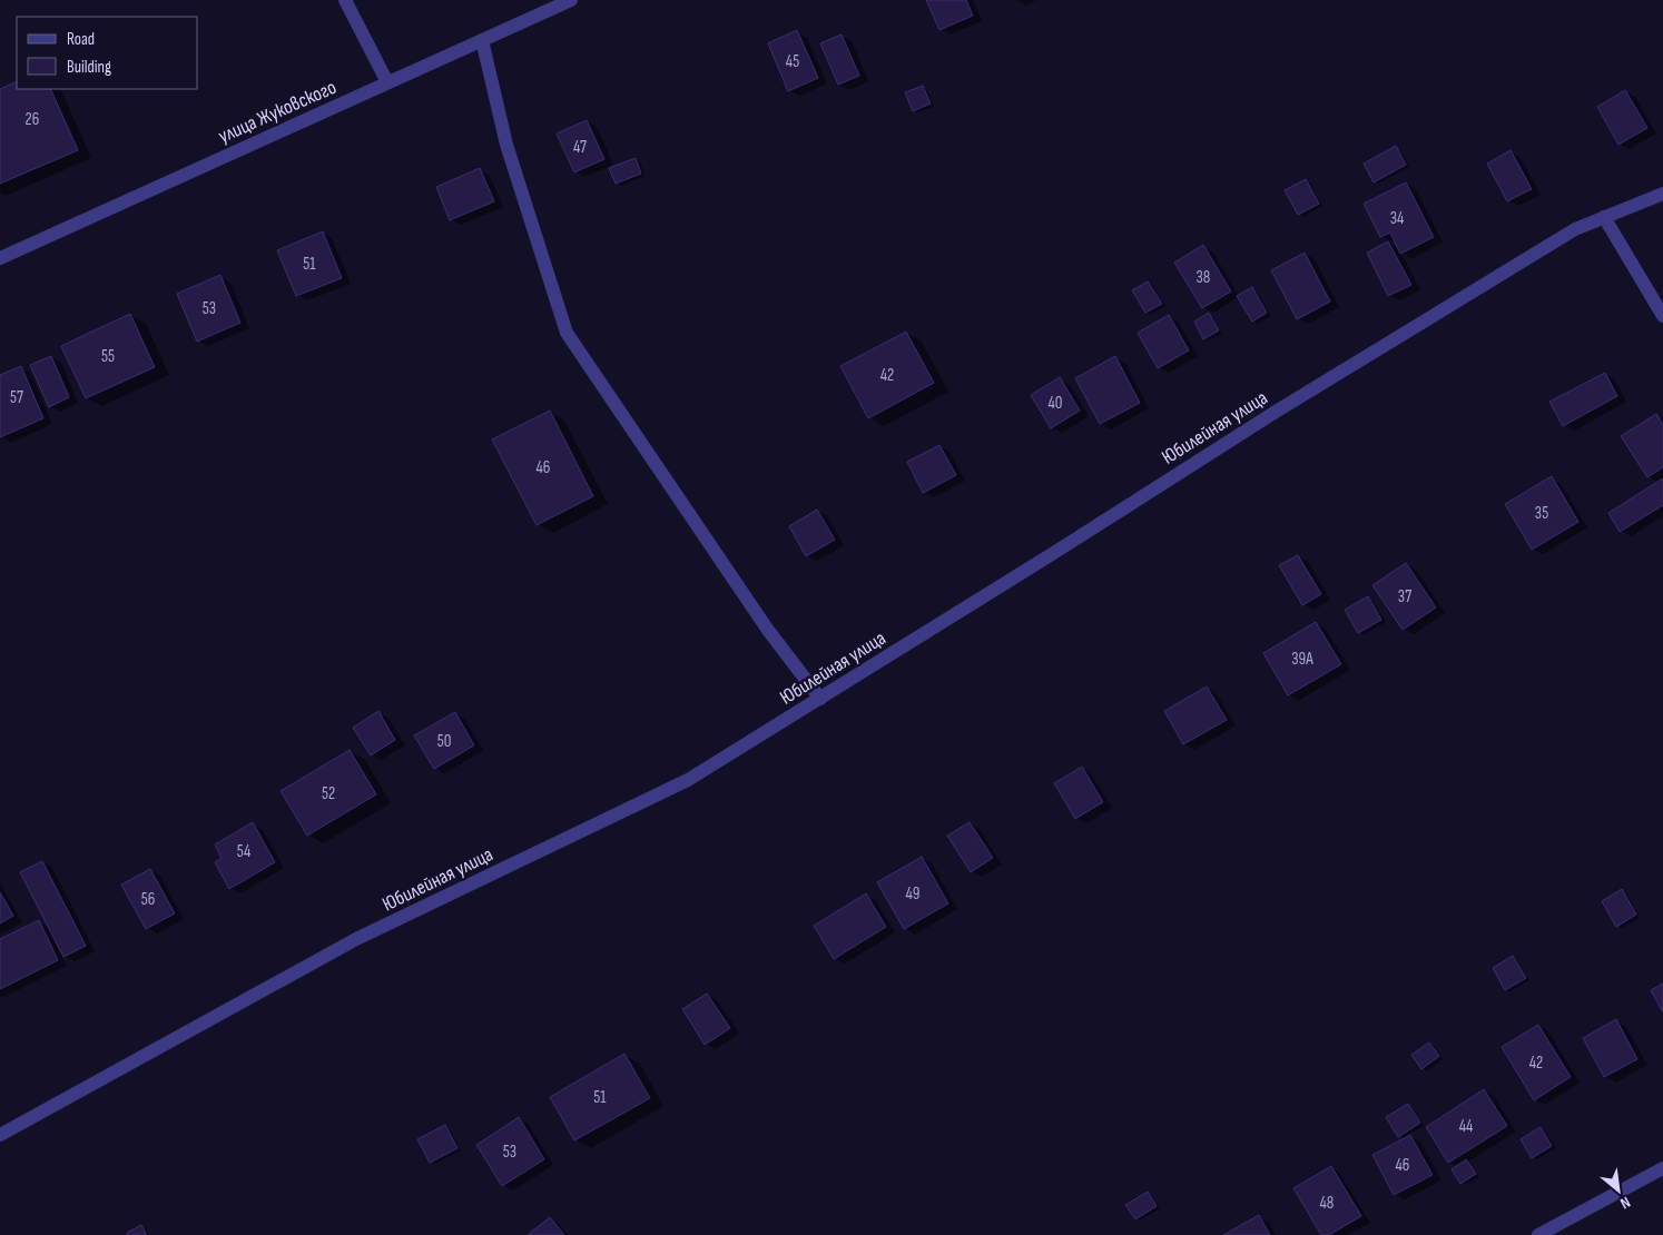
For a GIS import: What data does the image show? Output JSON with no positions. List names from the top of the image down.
{
  "streets": {
    "street": ["улица Жуковского", "Юбилейная улица"]
  },
  "house_numbers": [
    "45",
    "26",
    "47",
    "34",
    "51",
    "38",
    "53",
    "55",
    "42",
    "57",
    "40",
    "46",
    "35",
    "37",
    "39А",
    "50",
    "52",
    "54",
    "49",
    "56",
    "42",
    "51",
    "44",
    "53",
    "46",
    "48"
  ],
  "legend": ["Road", "Building"],
  "north": "bottom right"
}
